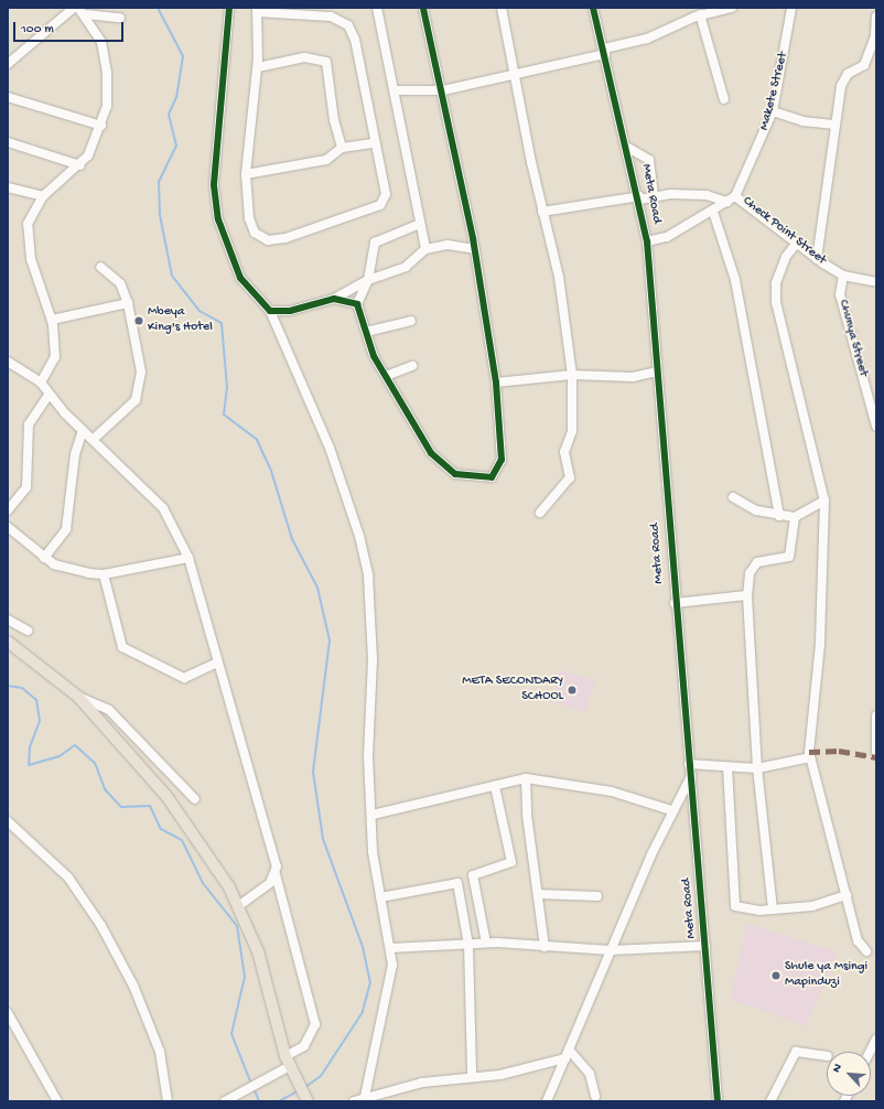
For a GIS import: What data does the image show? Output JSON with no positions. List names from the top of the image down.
{
  "streets": {
    "street": [
      "Makete Street",
      "Meta Road",
      "Check Point Street",
      "Chunya Street"
    ]
  },
  "crossings": [
    ["Makete Street", "Check Point Street"],
    ["Meta Road", "Check Point Street"],
    ["Check Point Street", "Chunya Street"]
  ],
  "places": ["Mbeya King's Hotel", "META SECONDARY SCHOOL", "Shule ya Msingi Mapinduzi"],
  "scale_bar": "100 m",
  "north": "top left"
}
